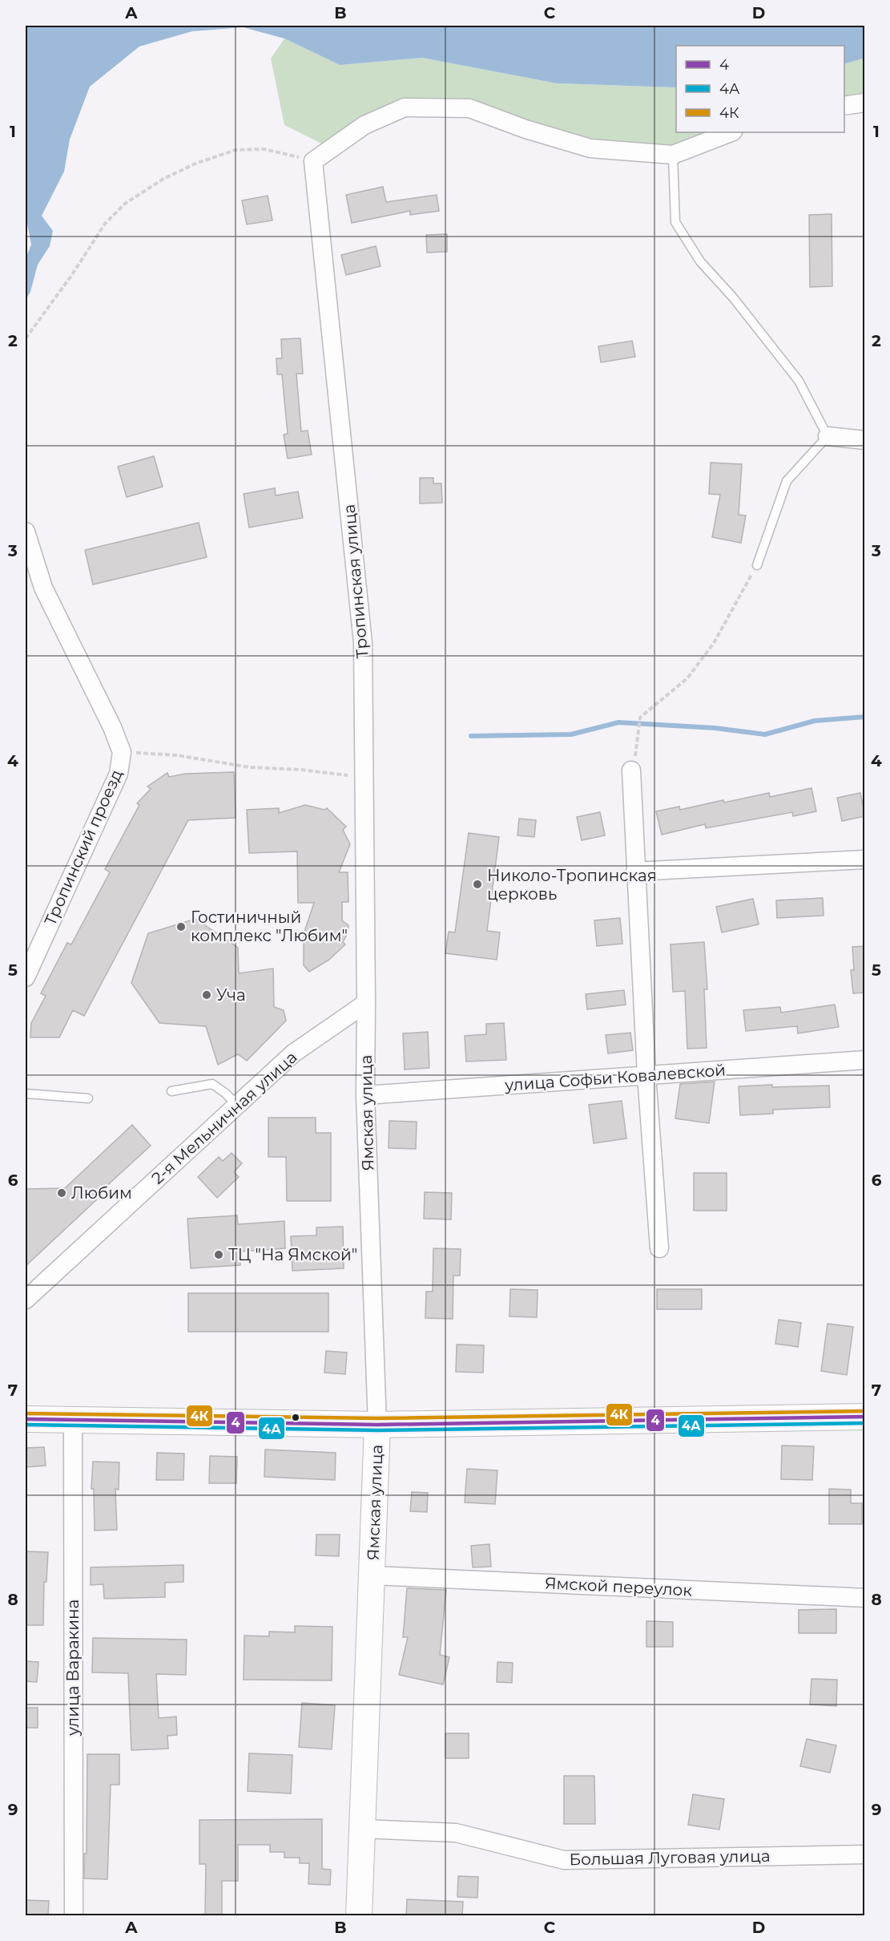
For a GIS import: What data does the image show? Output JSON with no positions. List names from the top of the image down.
{
  "streets": {
    "street": [
      "Тропинская улица",
      "Тропинский проезд",
      "улица Софьи Ковалевской",
      "Ямская улица",
      "2-я Мельничная улица",
      "Ямской переулок",
      "улица Варакина",
      "Большая Луговая улица"
    ]
  },
  "crossings": [
    ["Тропинская улица", "Ямская улица"],
    ["Тропинская улица", "2-я Мельничная улица"],
    ["улица Софьи Ковалевской", "Ямская улица"],
    ["Ямская улица", "2-я Мельничная улица"],
    ["Ямская улица", "Ямской переулок"],
    ["Ямская улица", "Большая Луговая улица"]
  ],
  "places": [
    "Николо-Тропинская церковь",
    "Гостиничный комплекс \"Любим\"",
    "Уча",
    "Любим",
    "ТЦ \"На Ямской\""
  ],
  "lines": ["transit line 4К", "transit line 4", "transit line 4А"],
  "legend": ["4", "4А", "4К"],
  "grid": {
    "columns": [
      "A",
      "B",
      "C",
      "D"
    ],
    "rows": [
      "1",
      "2",
      "3",
      "4",
      "5",
      "6",
      "7",
      "8",
      "9"
    ]
  }
}
